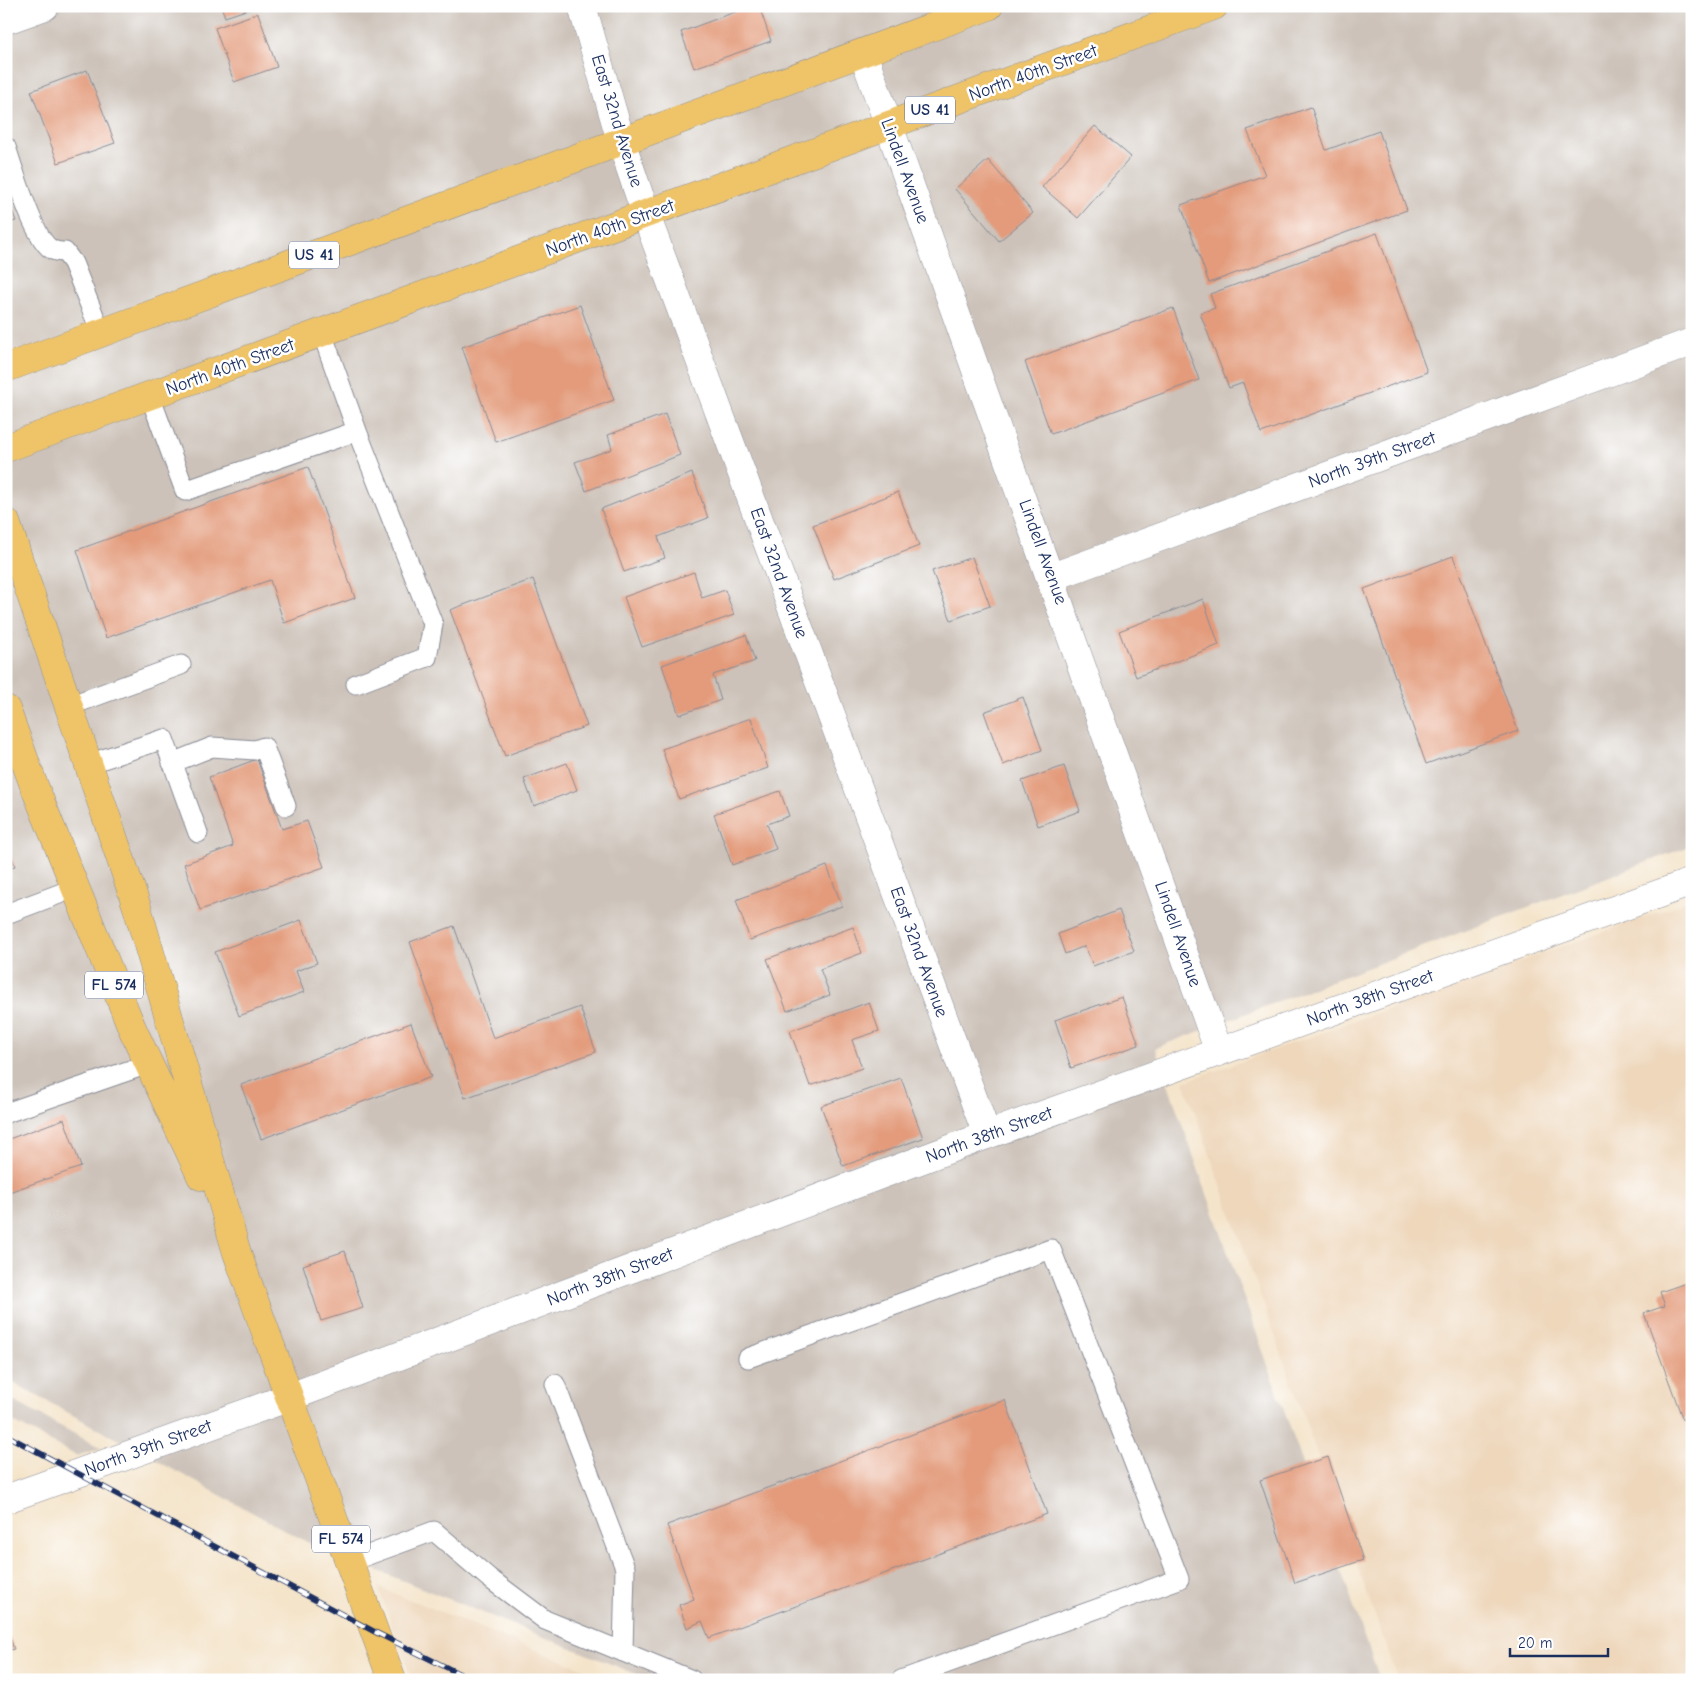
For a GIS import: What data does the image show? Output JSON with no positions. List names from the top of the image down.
{
  "streets": {
    "main road": ["North 40th Street", "US 41", "FL 574"],
    "street": [
      "East 32nd Avenue",
      "Lindell Avenue",
      "North 39th Street",
      "North 38th Street"
    ]
  },
  "crossings": [
    ["North 40th Street", "East 32nd Avenue"],
    ["North 40th Street", "Lindell Avenue"],
    ["US 41", "East 32nd Avenue"],
    ["US 41", "Lindell Avenue"],
    ["East 32nd Avenue", "North 38th Street"],
    ["Lindell Avenue", "North 39th Street"],
    ["Lindell Avenue", "North 38th Street"],
    ["North 39th Street", "FL 574"],
    ["North 39th Street", "North 38th Street"],
    ["FL 574", "North 38th Street"]
  ],
  "scale_bar": "20 m"
}
